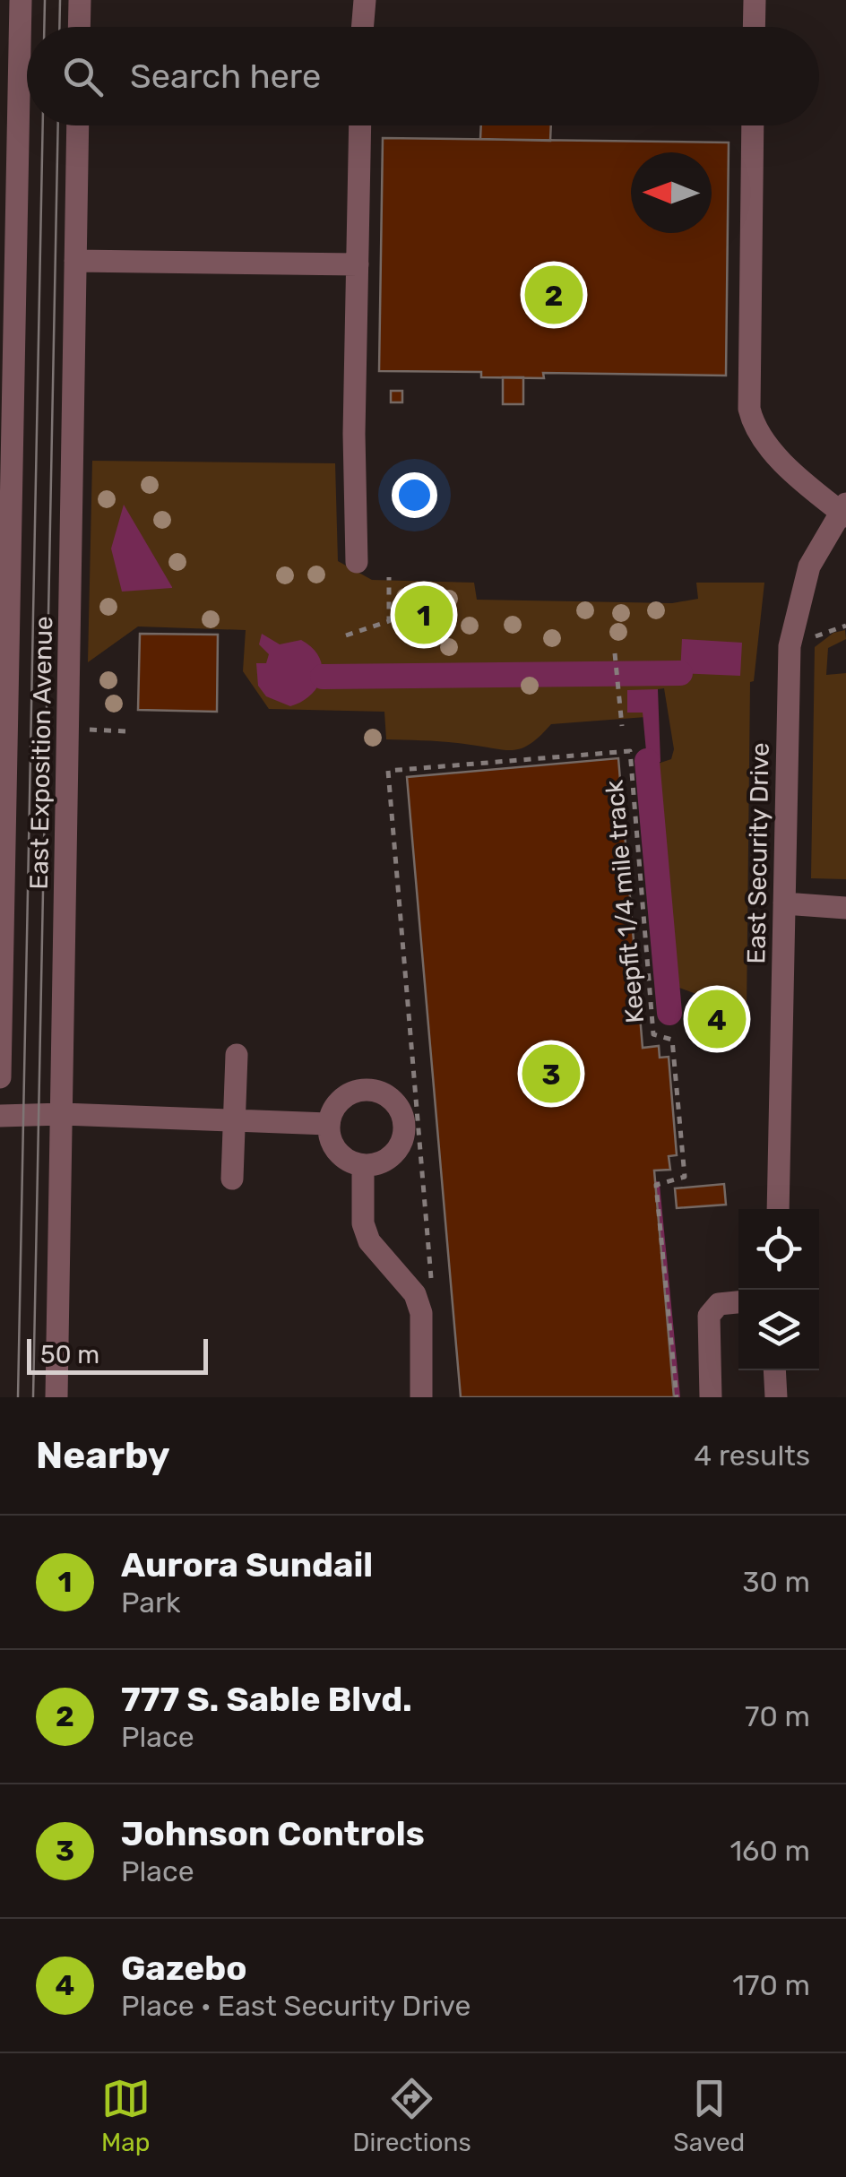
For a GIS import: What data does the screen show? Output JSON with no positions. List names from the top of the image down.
{
  "streets": {
    "street": ["East Exposition Avenue", "East Security Drive"],
    "path": ["Keepfit 1/4 mile track"]
  },
  "scale_bar": "50 m",
  "north": "left",
  "page": {
    "search": "Search here",
    "pins": [
      "2",
      "1",
      "4",
      "3"
    ],
    "scale": "50 m",
    "heading": ["Nearby", "4 results"],
    "list": [
      {
        "mark": "1",
        "name": "Aurora Sundail",
        "note": "Park",
        "value": "30 m"
      },
      {
        "mark": "2",
        "name": "777 S. Sable Blvd.",
        "note": "Place",
        "value": "70 m"
      },
      {
        "mark": "3",
        "name": "Johnson Controls",
        "note": "Place",
        "value": "160 m"
      },
      {
        "mark": "4",
        "name": "Gazebo",
        "note": "Place · East Security Drive",
        "value": "170 m"
      }
    ],
    "nav": ["Map", "Directions", "Saved"]
  }
}
